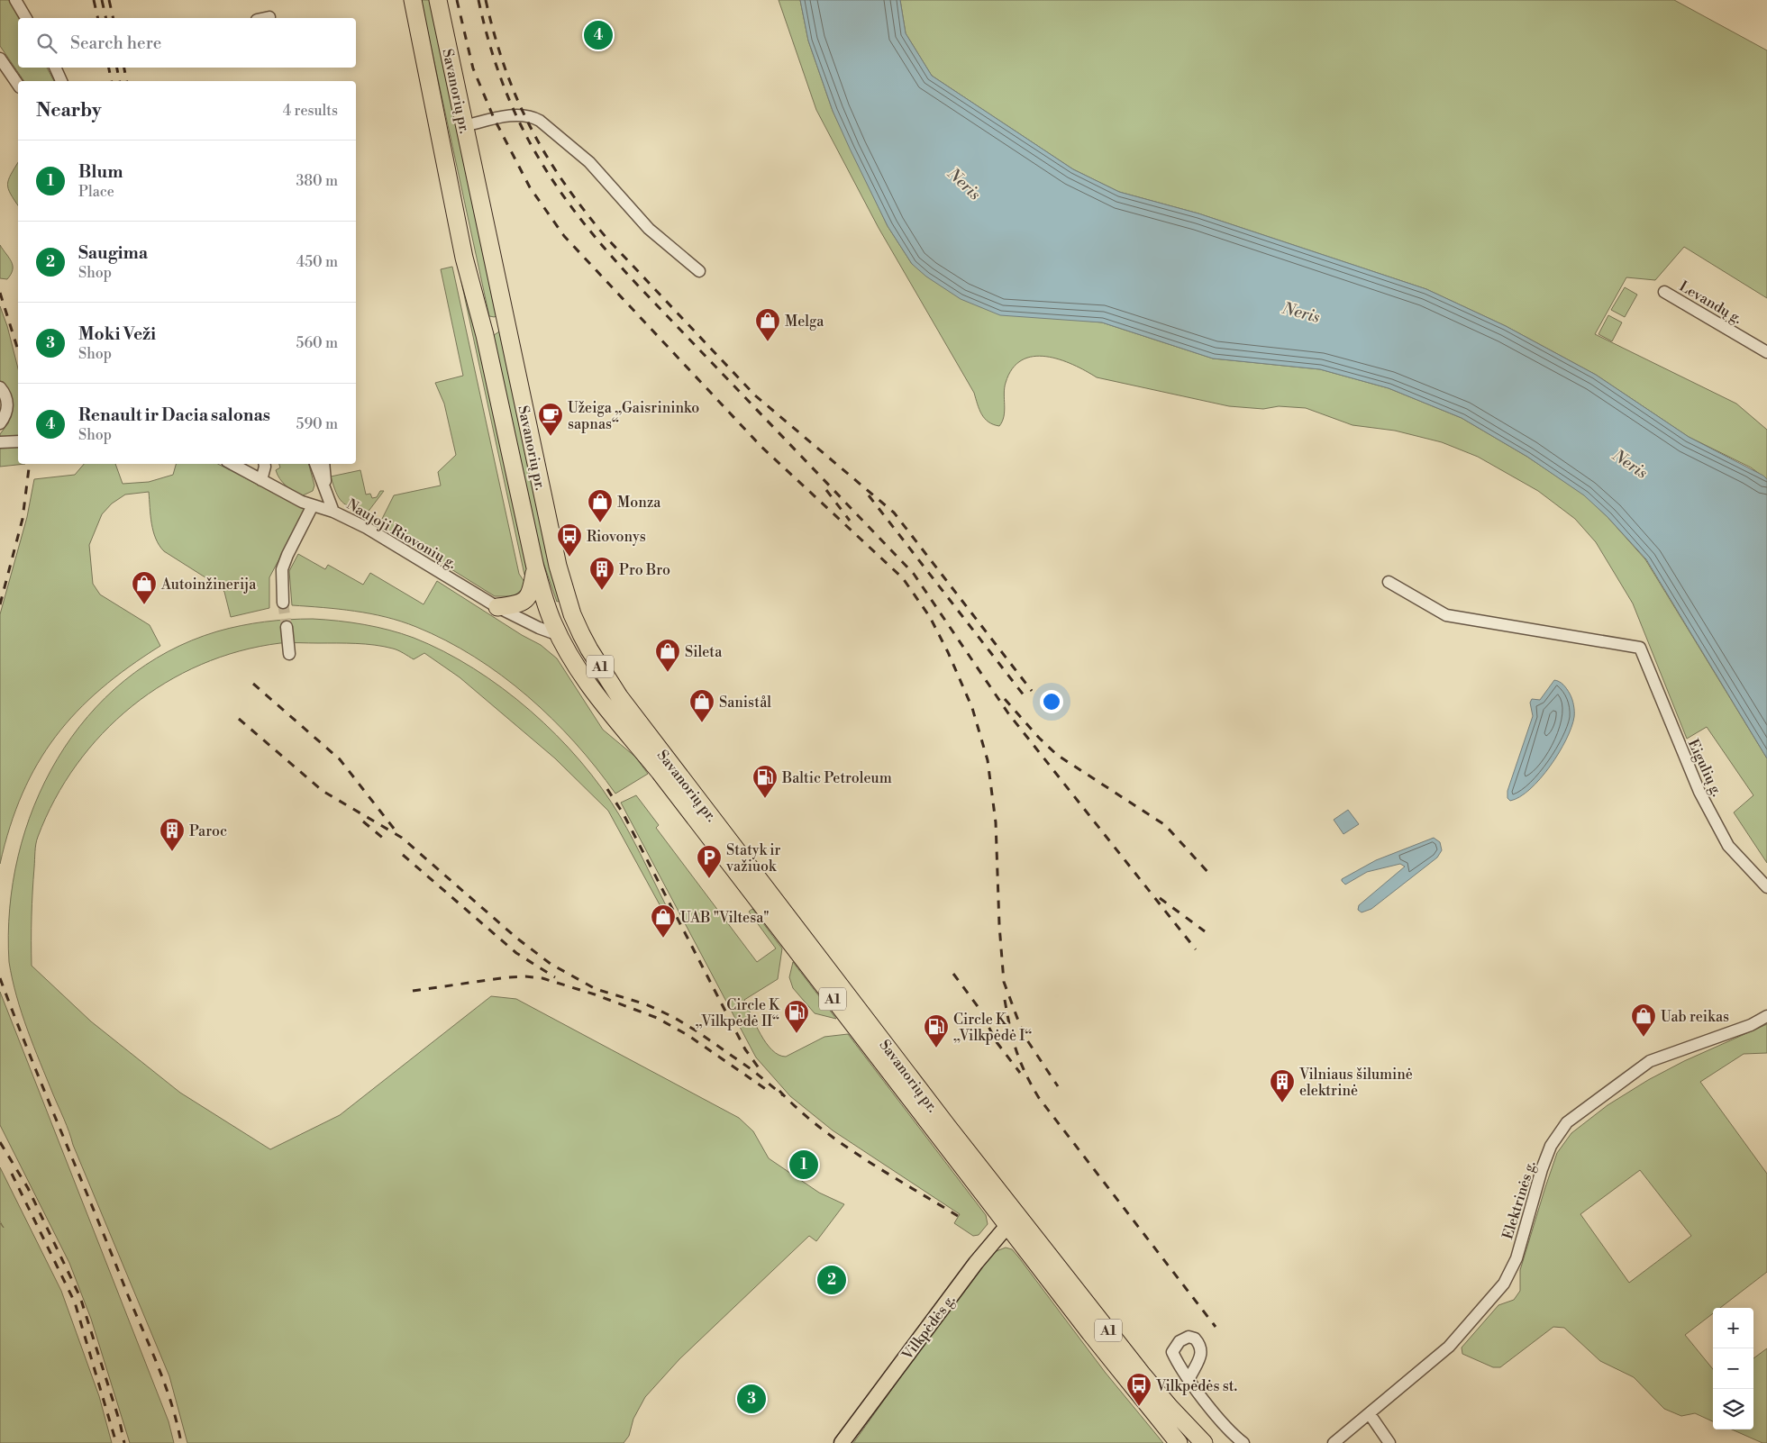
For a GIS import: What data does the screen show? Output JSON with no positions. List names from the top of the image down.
{
  "streets": {
    "highway": ["Savanorių pr.", "A1"],
    "main road": ["Vilkpėdės g."],
    "street": [
      "Levandų g.",
      "Naujoji Riovonių g.",
      "Eigulių g.",
      "Elektrinės g."
    ]
  },
  "crossings": [
    ["Savanorių pr.", "Naujoji Riovonių g."],
    ["Savanorių pr.", "Vilkpėdės g."]
  ],
  "water": ["Neris"],
  "places": {
    "shop": [
      "Melga",
      "Monza",
      "Autoinžinerija",
      "Sileta",
      "Sanistål",
      "UAB \"Viltesa\"",
      "Uab reikas"
    ],
    "cafe": ["Užeiga „Gaisrininko sapnas“"],
    "bus stop": ["Riovonys", "Vilkpėdės st."],
    "building": ["Pro Bro", "Paroc", "Vilniaus šiluminė elektrinė"],
    "fuel station": ["Baltic Petroleum", "Circle K „Vilkpėdė II“", "Circle K „Vilkpėdė I“"],
    "parking": ["Statyk ir važiuok"]
  },
  "page": {
    "search": "Search here",
    "pins": [
      "4",
      "1",
      "2",
      "3"
    ],
    "heading": ["Nearby", "4 results"],
    "list": [
      {
        "mark": "1",
        "name": "Blum",
        "note": "Place",
        "value": "380 m"
      },
      {
        "mark": "2",
        "name": "Saugima",
        "note": "Shop",
        "value": "450 m"
      },
      {
        "mark": "3",
        "name": "Moki Veži",
        "note": "Shop",
        "value": "560 m"
      },
      {
        "mark": "4",
        "name": "Renault ir Dacia salonas",
        "note": "Shop",
        "value": "590 m"
      }
    ],
    "map_buttons": ["+", "−"]
  }
}
